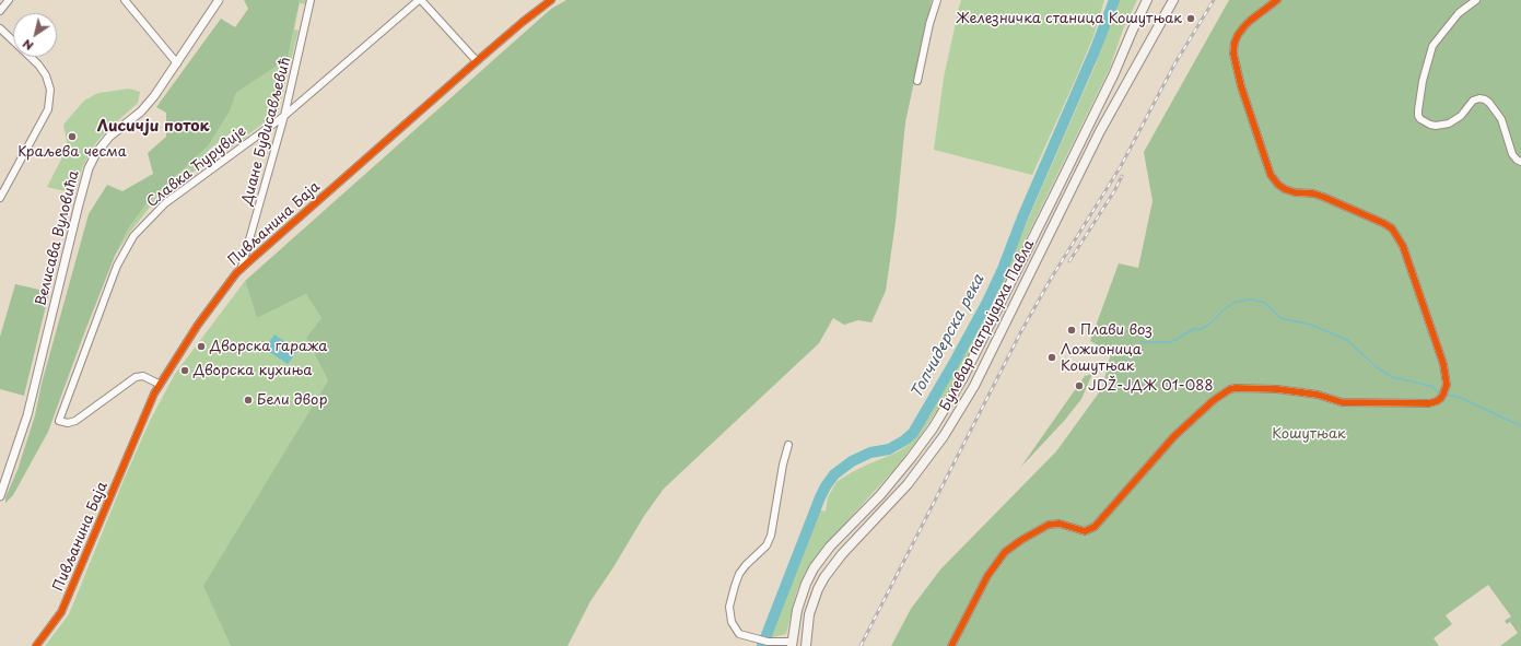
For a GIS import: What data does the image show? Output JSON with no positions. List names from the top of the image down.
{
  "streets": {
    "main road": ["Булевар патријарха Павла"],
    "street": [
      "Диане Будисављевић",
      "Славка Ћурувије",
      "Пивљанина Баја",
      "Велисава Вуловића"
    ]
  },
  "crossings": [
    ["Диане Будисављевић", "Славка Ћурувије"],
    ["Диане Будисављевић", "Пивљанина Баја"],
    ["Славка Ћурувије", "Пивљанина Баја"]
  ],
  "districts": ["Лисичји поток"],
  "water": ["Топчидерска река"],
  "parks": ["Кошутњак"],
  "places": [
    "Железничка станица Кошутњак",
    "Краљева чесма",
    "Плави воз",
    "Дворска гаража",
    "Ложионица Кошутњак",
    "Дворска кухиња",
    "JDŽ-JДЖ 01-088",
    "Бели двор"
  ],
  "north": "bottom left"
}
